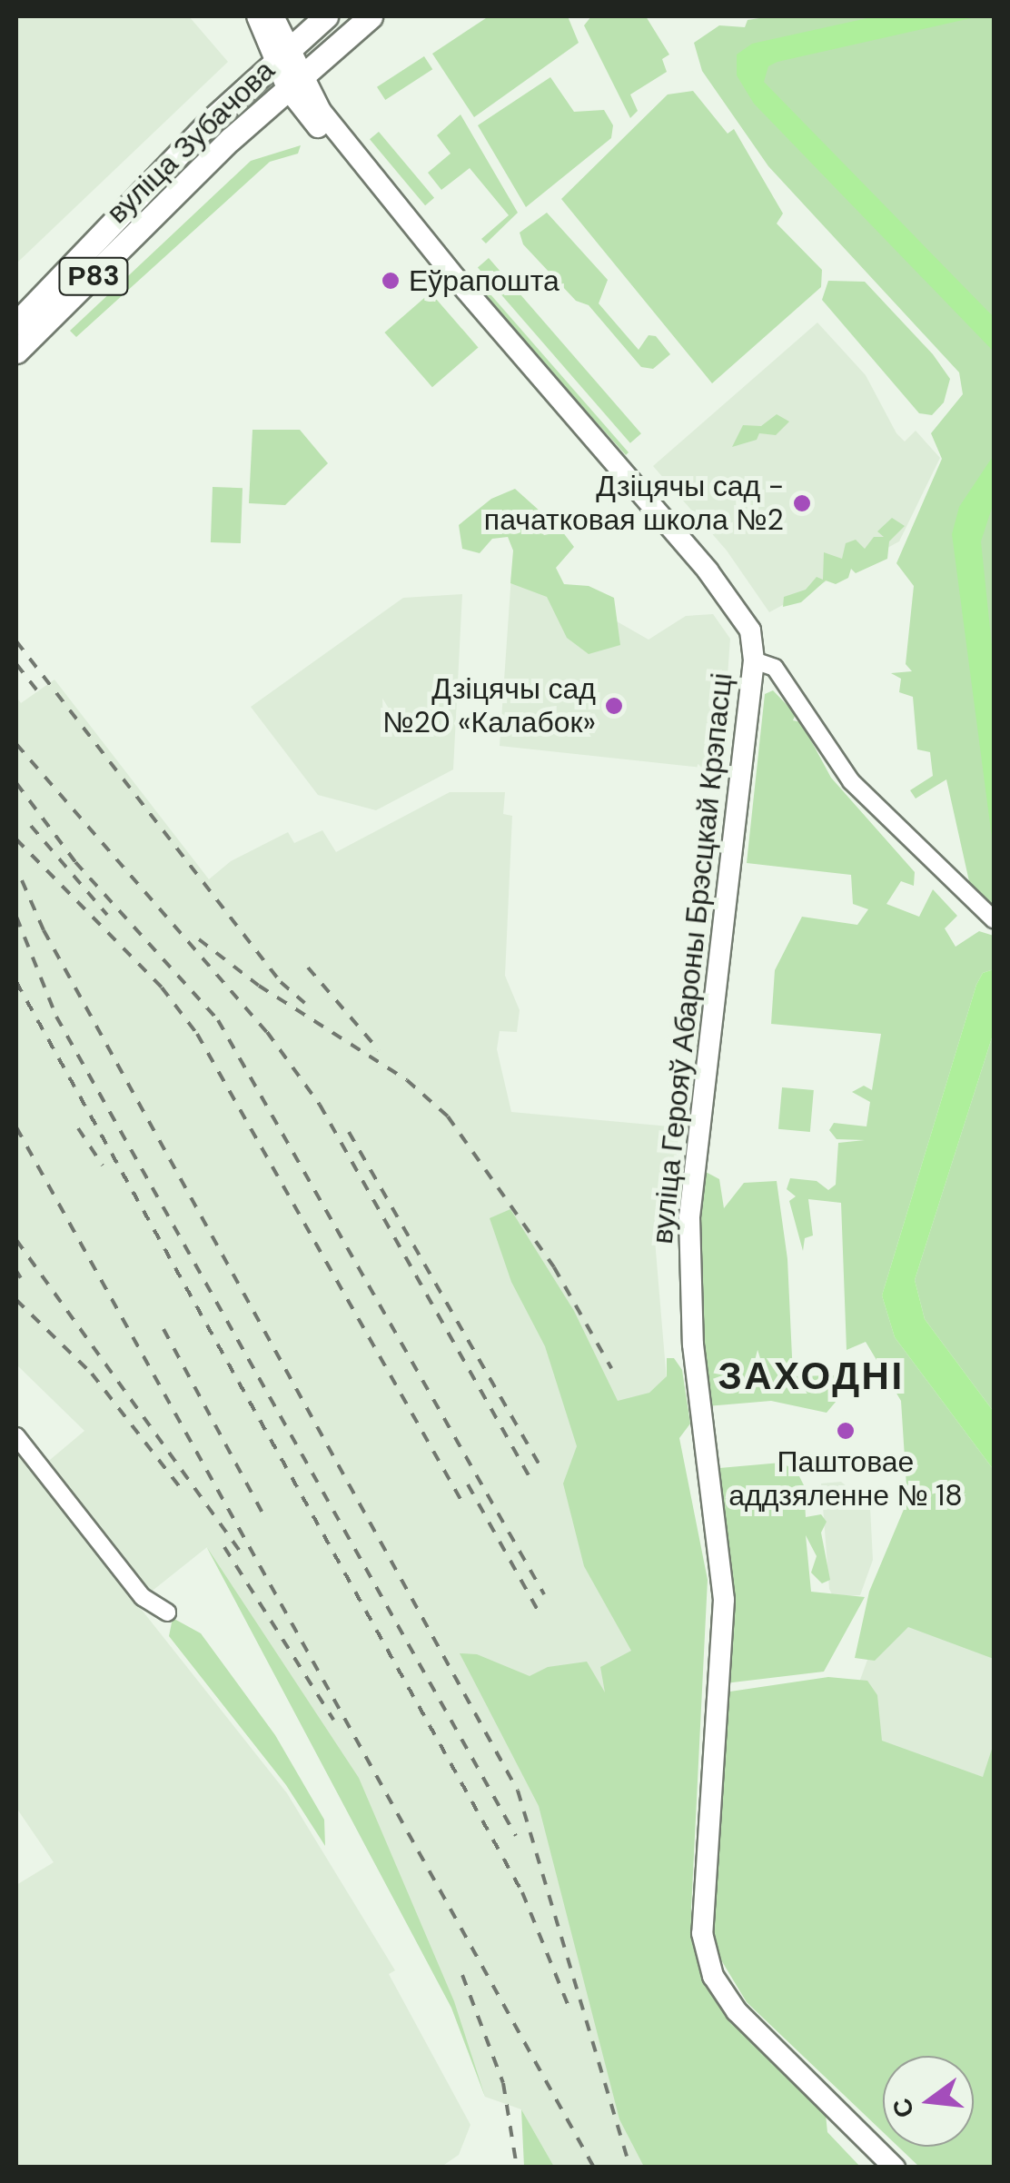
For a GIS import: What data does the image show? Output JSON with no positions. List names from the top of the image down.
{
  "streets": {
    "highway": ["вуліца Зубачова", "Р83"],
    "main road": ["вуліца Герояў Абароны Брэсцкай Крэпасці"]
  },
  "crossings": [
    ["вуліца Зубачова", "вуліца Герояў Абароны Брэсцкай Крэпасці"]
  ],
  "districts": ["ЗАХОДНІ"],
  "places": [
    "Еўрапошта",
    "Дзіцячы сад - пачатковая школа №2",
    "Дзіцячы сад №20 «Калабок»",
    "Паштовае аддзяленне № 18"
  ],
  "north": "left"
}
